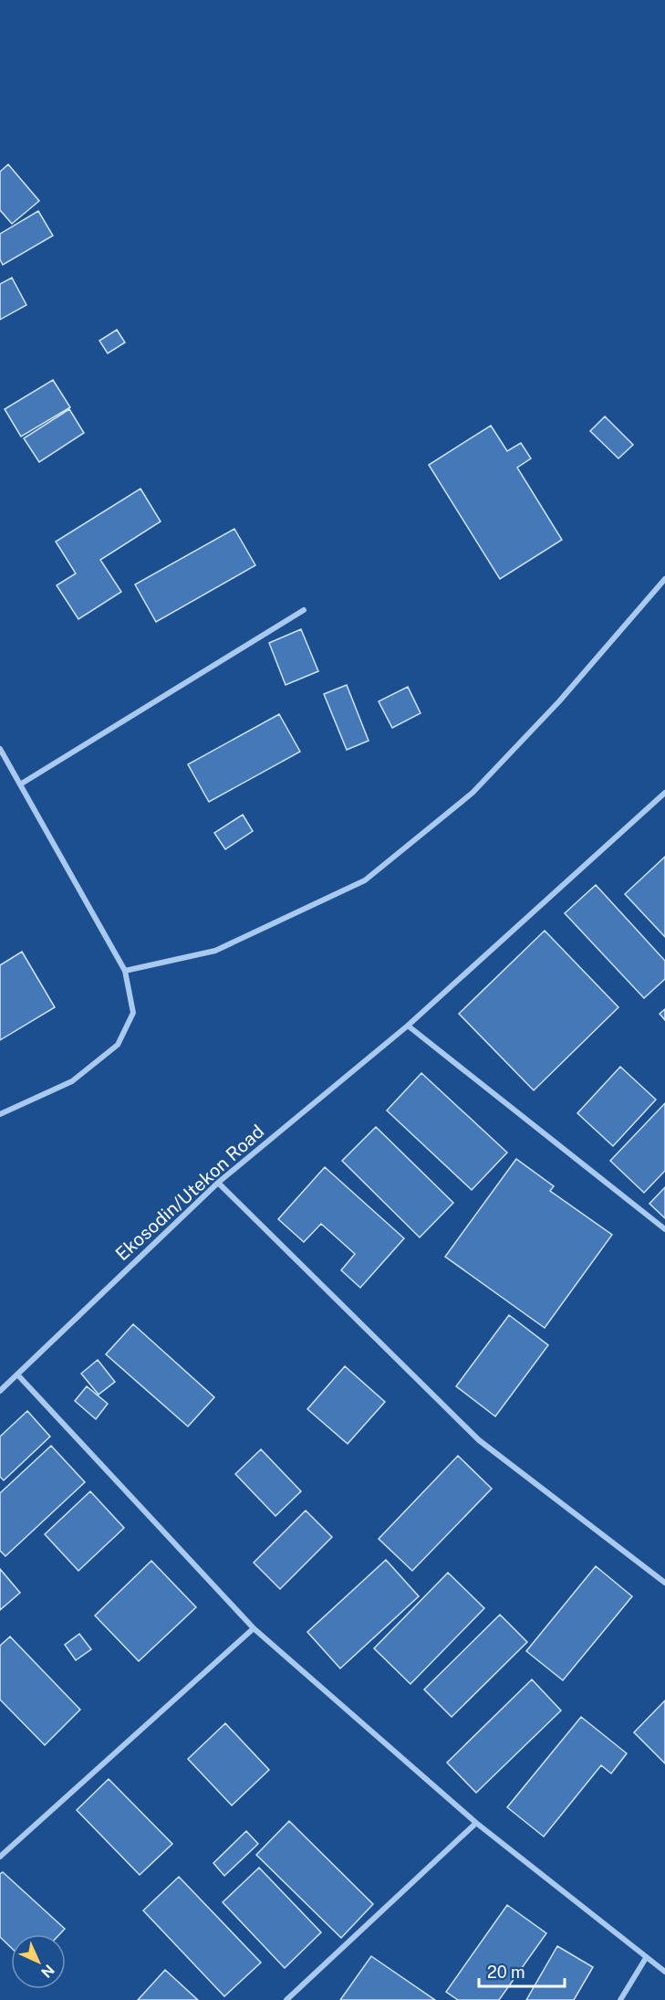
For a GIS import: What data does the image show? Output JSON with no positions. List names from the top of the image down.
{
  "streets": {
    "street": ["Ekosodin/Utekon Road"]
  },
  "scale_bar": "20 m",
  "north": "bottom right"
}
